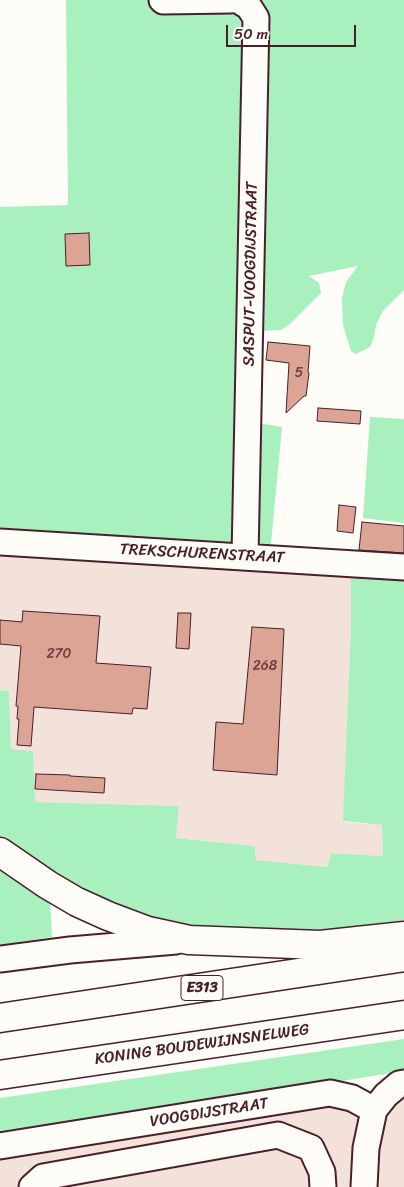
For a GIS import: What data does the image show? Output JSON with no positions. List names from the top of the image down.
{
  "streets": {
    "highway": ["E313", "KONING BOUDEWIJNSNELWEG"],
    "street": ["SASPUT-VOOGDIJSTRAAT", "TREKSCHURENSTRAAT", "VOOGDIJSTRAAT"]
  },
  "crossings": [
    ["SASPUT-VOOGDIJSTRAAT", "TREKSCHURENSTRAAT"]
  ],
  "house_numbers": ["5", "270", "268"],
  "scale_bar": "50 m"
}
